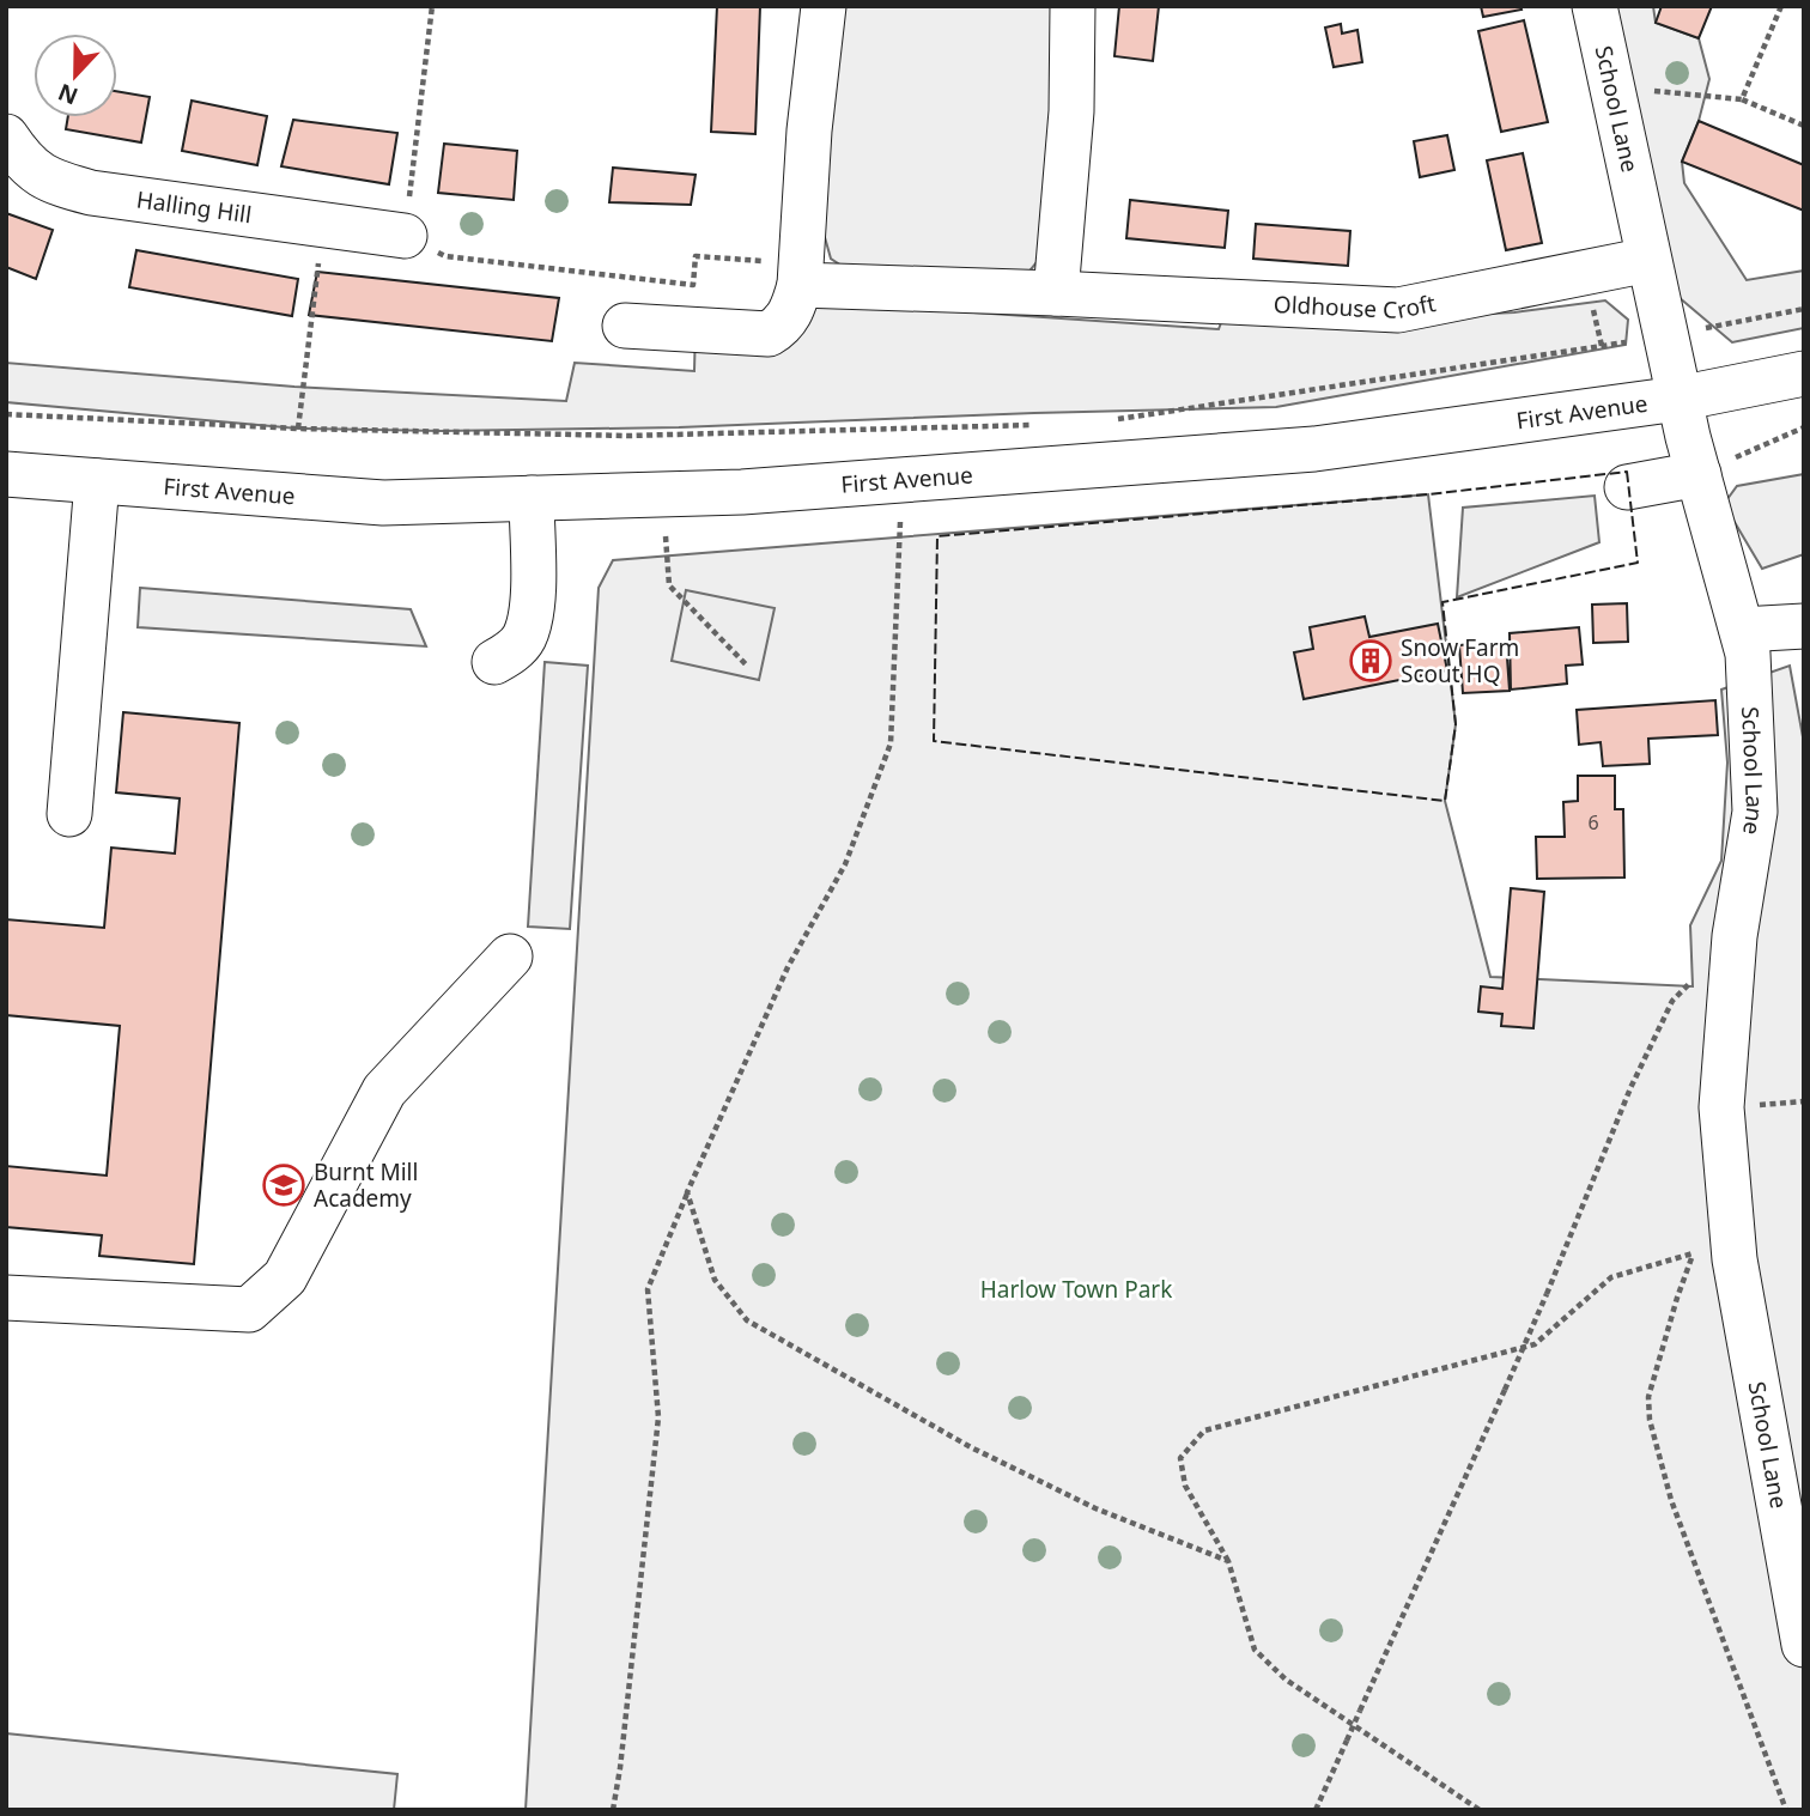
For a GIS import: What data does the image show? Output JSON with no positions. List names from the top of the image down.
{
  "streets": {
    "street": [
      "School Lane",
      "Halling Hill",
      "Oldhouse Croft",
      "First Avenue"
    ]
  },
  "crossings": [
    ["School Lane", "Oldhouse Croft"],
    ["School Lane", "First Avenue"]
  ],
  "parks": ["Harlow Town Park"],
  "places": {
    "building": ["Snow Farm Scout HQ"],
    "school or university": ["Burnt Mill Academy"]
  },
  "house_numbers": ["6"],
  "north": "bottom"
}
